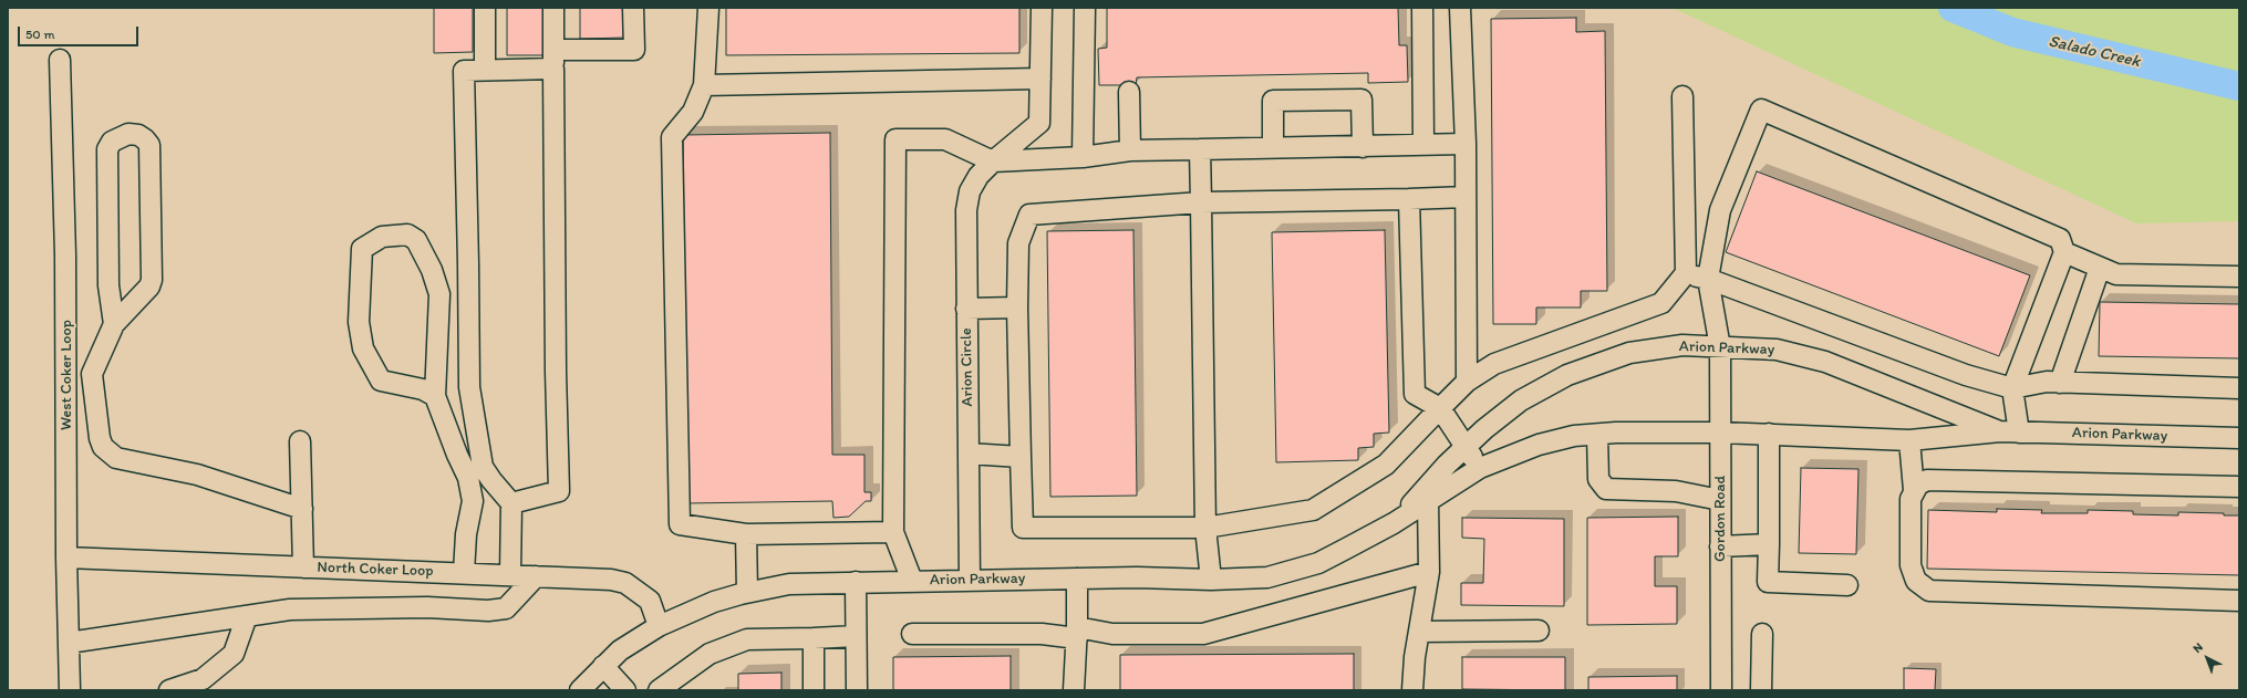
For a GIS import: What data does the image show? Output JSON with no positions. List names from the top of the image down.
{
  "streets": {
    "street": [
      "Arion Parkway",
      "Arion Circle",
      "West Coker Loop",
      "Gordon Road",
      "North Coker Loop"
    ]
  },
  "crossings": [
    ["Arion Parkway", "Arion Circle"],
    ["Arion Parkway", "Gordon Road"],
    ["Arion Parkway", "North Coker Loop"],
    ["West Coker Loop", "North Coker Loop"]
  ],
  "water": ["Salado Creek"],
  "scale_bar": "50 m",
  "north": "top left"
}
